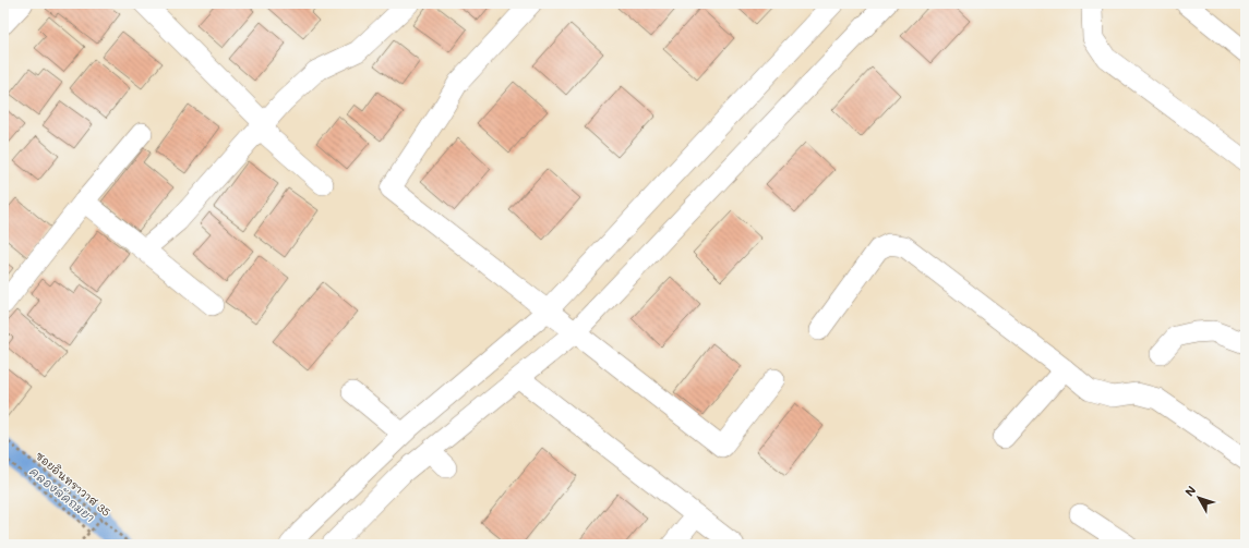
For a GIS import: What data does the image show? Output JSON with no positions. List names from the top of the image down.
{
  "streets": {
    "path": ["ซอยอินทราวาส 35"]
  },
  "water": ["คลองลัดถมยา"],
  "north": "top left"
}
